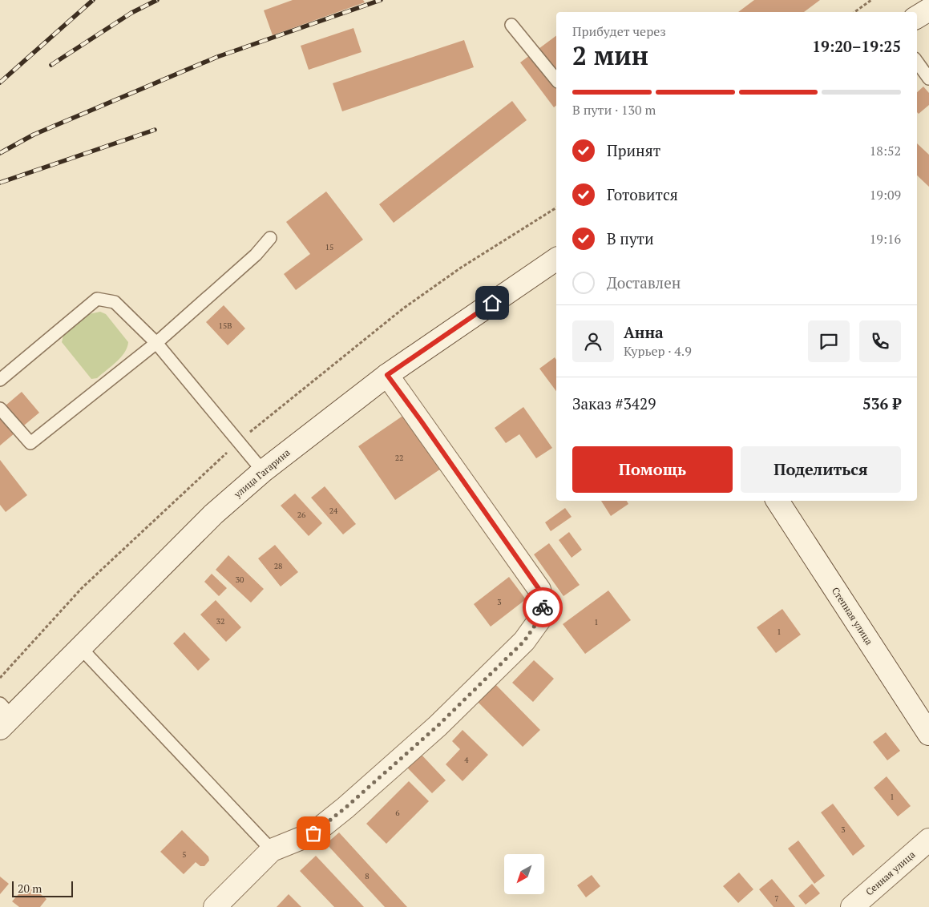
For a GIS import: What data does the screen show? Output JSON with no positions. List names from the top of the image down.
{
  "streets": {
    "street": ["улица Гагарина", "Степная улица", "Сенная улица"]
  },
  "house_numbers": [
    "15",
    "15В",
    "22",
    "24",
    "26",
    "28",
    "30",
    "3",
    "32",
    "1",
    "1",
    "4",
    "1",
    "6",
    "3",
    "5",
    "8",
    "7"
  ],
  "scale_bar": "20 m",
  "north": "bottom left",
  "page": {
    "heading": ["2 мин", "Прибудет через", "19:20–19:25"],
    "panel": [
      "Анна",
      "Курьер · 4.9",
      "Заказ #3429",
      "536 ₽"
    ],
    "bar": "В пути · 130 m",
    "list": [
      ["Принят", "18:52"],
      ["Готовится", "19:09"],
      ["В пути", "19:16"],
      "Доставлен"
    ],
    "buttons": ["Помощь", "Поделиться"],
    "scale": "20 m"
  }
}
